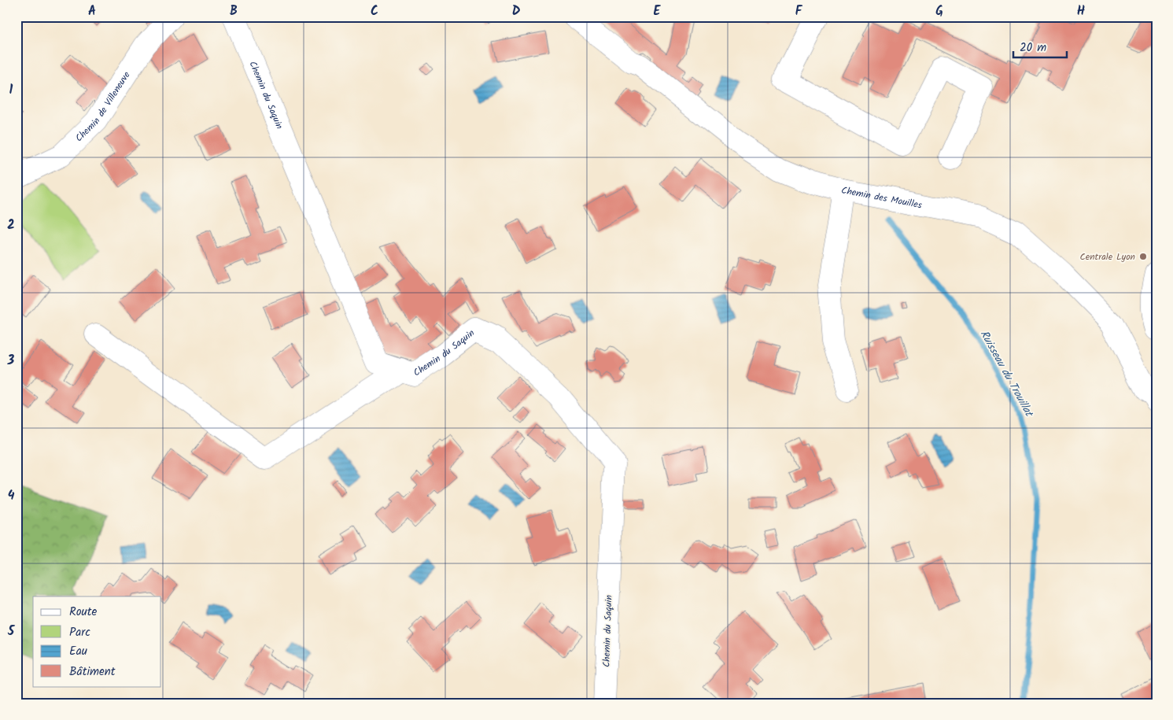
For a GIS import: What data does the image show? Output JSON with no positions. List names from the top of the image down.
{
  "streets": {
    "street": ["Chemin du Saquin", "Chemin de Villeneuve", "Chemin des Mouilles"]
  },
  "water": ["Ruisseau du Trouillat"],
  "places": ["Centrale Lyon"],
  "legend": [
    "Route",
    "Parc",
    "Eau",
    "Bâtiment"
  ],
  "scale_bar": "20 m",
  "grid": {
    "columns": [
      "A",
      "B",
      "C",
      "D",
      "E",
      "F",
      "G",
      "H"
    ],
    "rows": [
      "1",
      "2",
      "3",
      "4",
      "5"
    ]
  }
}
